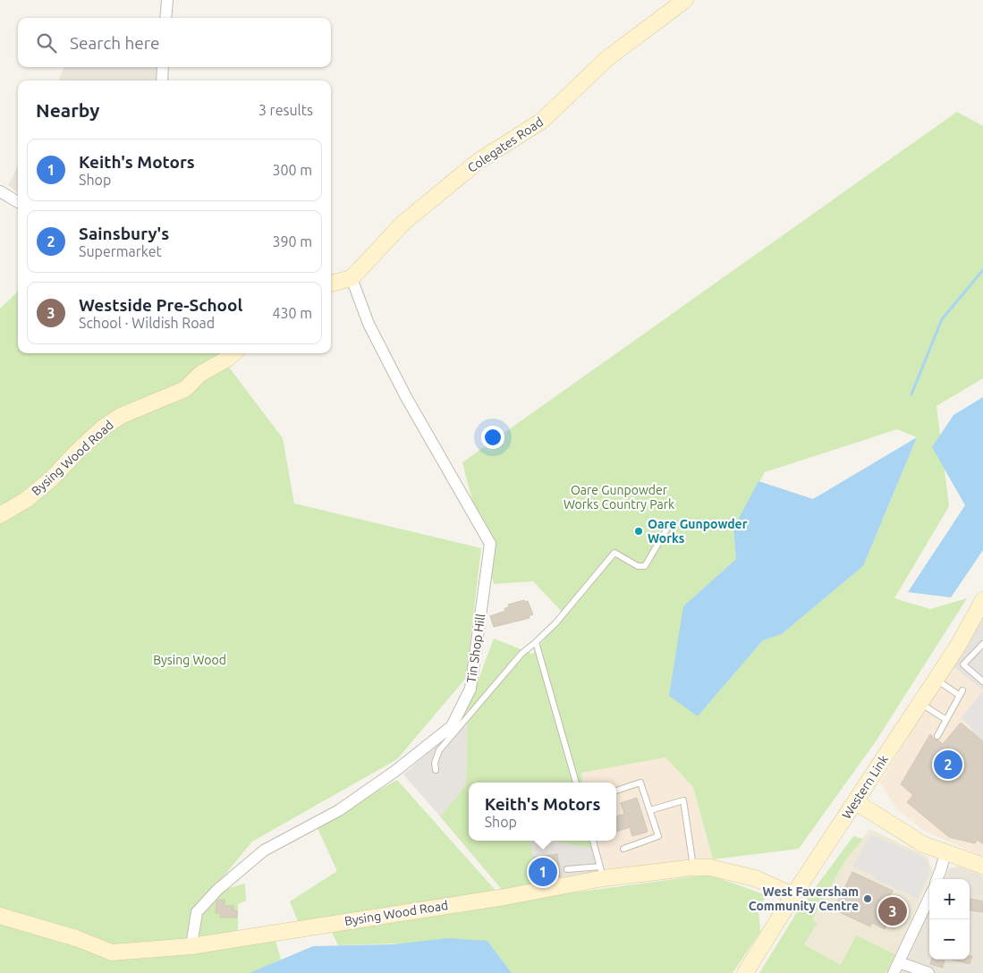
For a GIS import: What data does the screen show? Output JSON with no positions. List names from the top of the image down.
{
  "streets": {
    "street": [
      "Colegates Road",
      "Bysing Wood Road",
      "Tin Shop Hill",
      "Western Link"
    ]
  },
  "crossings": [
    ["Colegates Road", "Tin Shop Hill"],
    ["Bysing Wood Road", "Tin Shop Hill"],
    ["Bysing Wood Road", "Western Link"]
  ],
  "parks": ["Oare Gunpowder Works Country Park", "Bysing Wood"],
  "places": ["Oare Gunpowder Works", "West Faversham Community Centre"],
  "page": {
    "search": "Search here",
    "heading": ["Nearby", "3 results"],
    "list": [
      {
        "mark": "1",
        "name": "Keith's Motors",
        "note": "Shop",
        "value": "300 m"
      },
      {
        "mark": "2",
        "name": "Sainsbury's",
        "note": "Supermarket",
        "value": "390 m"
      },
      {
        "mark": "3",
        "name": "Westside Pre-School",
        "note": "School · Wildish Road",
        "value": "430 m"
      }
    ],
    "pins": ["2", "1", "3"],
    "popup": ["Keith's Motors", "Shop"],
    "map_buttons": ["+", "−"]
  }
}
